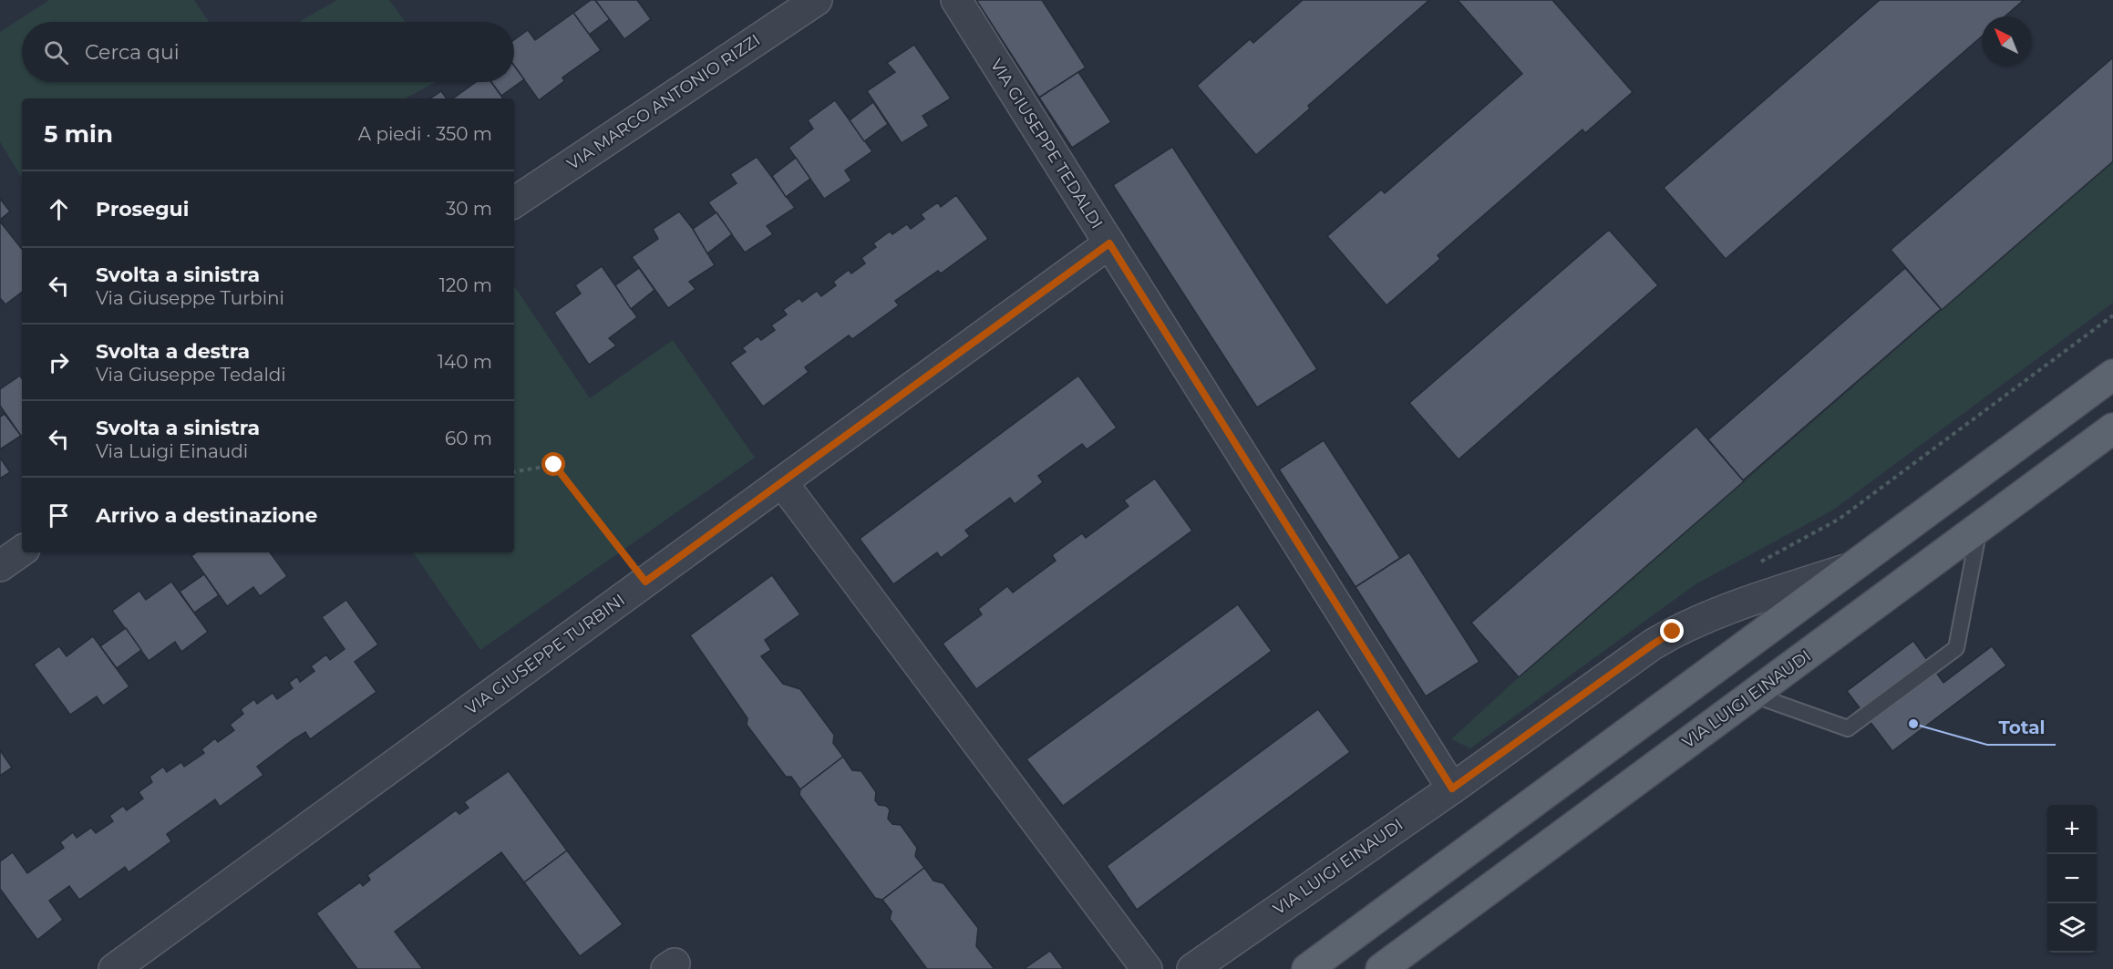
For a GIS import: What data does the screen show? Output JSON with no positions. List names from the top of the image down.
{
  "streets": {
    "main road": ["VIA LUIGI EINAUDI"],
    "street": ["VIA MARCO ANTONIO RIZZI", "VIA GIUSEPPE TEDALDI", "VIA GIUSEPPE TURBINI"]
  },
  "crossings": [
    ["VIA GIUSEPPE TEDALDI", "VIA GIUSEPPE TURBINI"],
    ["VIA GIUSEPPE TEDALDI", "VIA LUIGI EINAUDI"]
  ],
  "places": ["Total"],
  "north": "top left",
  "page": {
    "search": "Cerca qui",
    "heading": ["5 min", "A piedi · 350 m"],
    "list": [
      ["Prosegui", "30 m"],
      ["Svolta a sinistra", "Via Giuseppe Turbini", "120 m"],
      ["Svolta a destra", "Via Giuseppe Tedaldi", "140 m"],
      ["Svolta a sinistra", "Via Luigi Einaudi", "60 m"],
      "Arrivo a destinazione"
    ],
    "map_buttons": ["+", "−"]
  }
}
